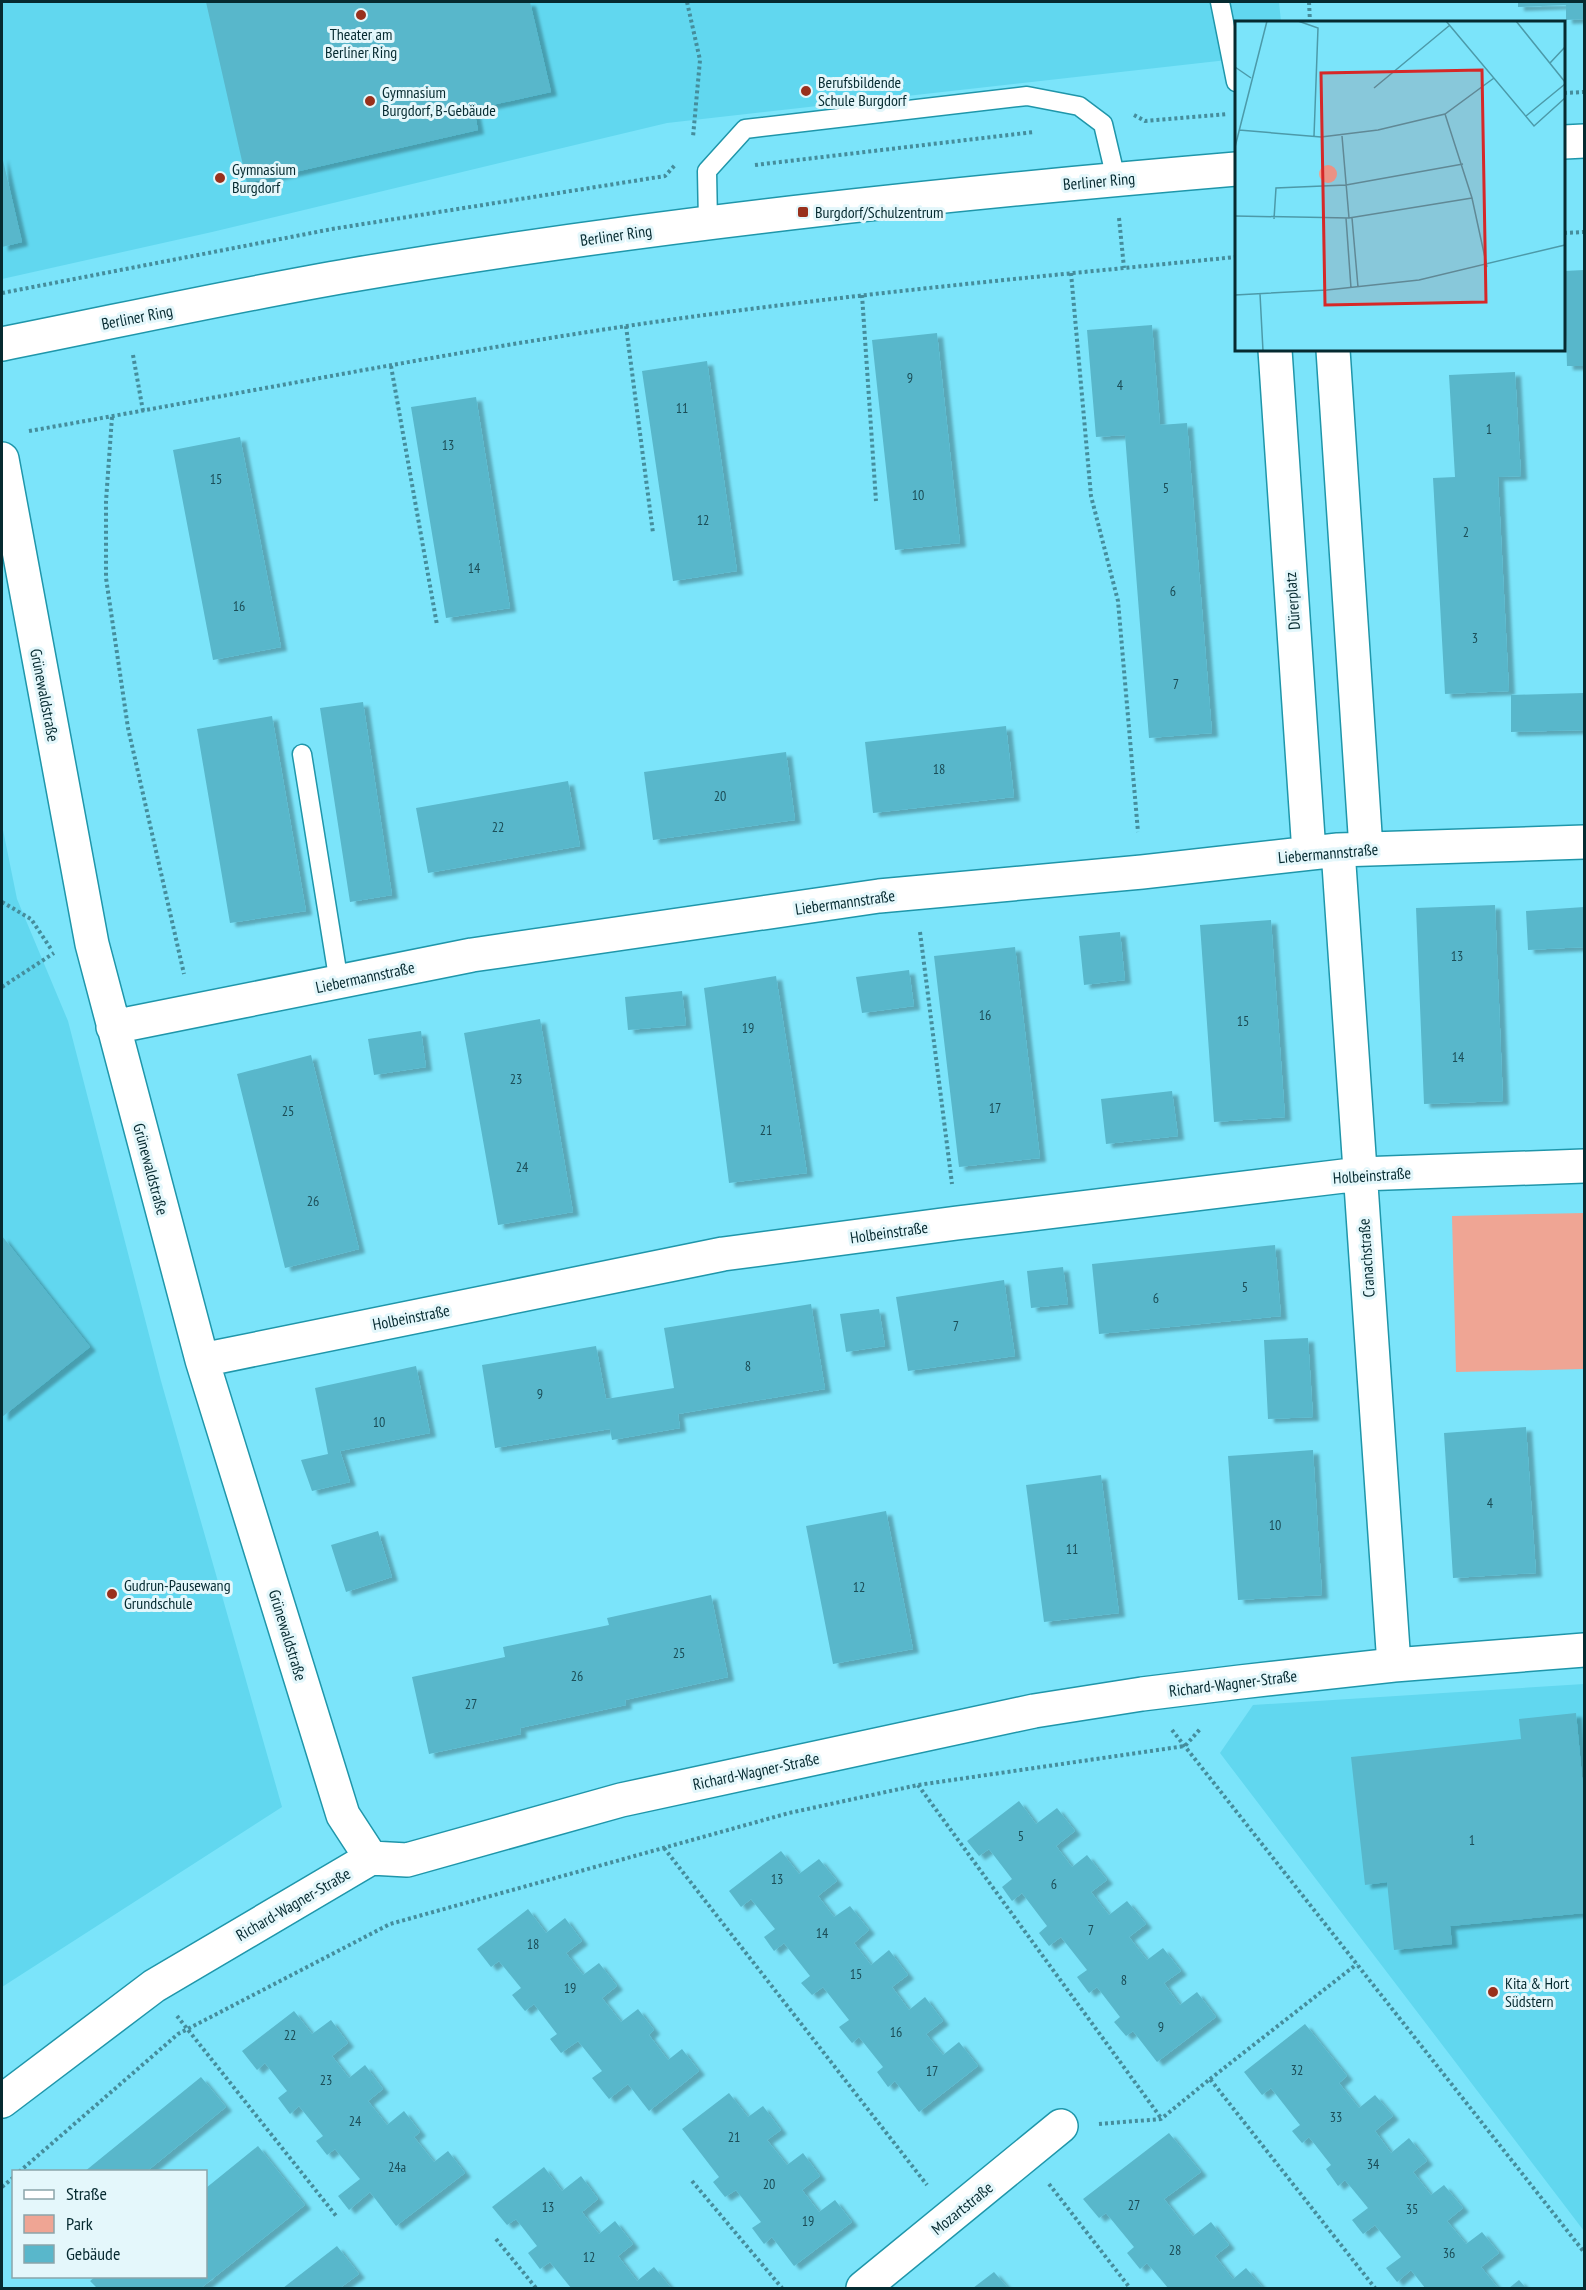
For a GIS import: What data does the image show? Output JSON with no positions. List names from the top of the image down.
{
  "streets": {
    "street": [
      "Berliner Ring",
      "Dürerplatz",
      "Grünewaldstraße",
      "Liebermannstraße",
      "Holbeinstraße",
      "Cranachstraße",
      "Richard-Wagner-Straße",
      "Mozartstraße"
    ]
  },
  "crossings": [
    ["Dürerplatz", "Liebermannstraße"],
    ["Dürerplatz", "Cranachstraße"],
    ["Grünewaldstraße", "Liebermannstraße"],
    ["Grünewaldstraße", "Holbeinstraße"],
    ["Grünewaldstraße", "Richard-Wagner-Straße"],
    ["Liebermannstraße", "Cranachstraße"],
    ["Holbeinstraße", "Cranachstraße"],
    ["Cranachstraße", "Richard-Wagner-Straße"]
  ],
  "places": {
    "other": [
      "Theater am Berliner Ring",
      "Berufsbildende Schule Burgdorf",
      "Gymnasium Burgdorf, B-Gebäude",
      "Gymnasium Burgdorf",
      "Gudrun-Pausewang Grundschule",
      "Kita & Hort Südstern"
    ],
    "transit": ["Burgdorf/Schulzentrum"]
  },
  "house_numbers": [
    "9",
    "4",
    "11",
    "1",
    "13",
    "15",
    "5",
    "10",
    "12",
    "2",
    "14",
    "6",
    "16",
    "3",
    "7",
    "18",
    "20",
    "22",
    "13",
    "16",
    "15",
    "19",
    "14",
    "23",
    "17",
    "25",
    "21",
    "24",
    "26",
    "5",
    "6",
    "7",
    "8",
    "9",
    "10",
    "4",
    "10",
    "11",
    "12",
    "25",
    "26",
    "27",
    "5",
    "1",
    "13",
    "6",
    "7",
    "14",
    "18",
    "15",
    "8",
    "19",
    "9",
    "16",
    "22",
    "32",
    "17",
    "23",
    "33",
    "24",
    "21",
    "34",
    "24a",
    "20",
    "27",
    "13",
    "35",
    "19",
    "28",
    "36",
    "12"
  ],
  "legend": ["Straße", "Park", "Gebäude"]
}
